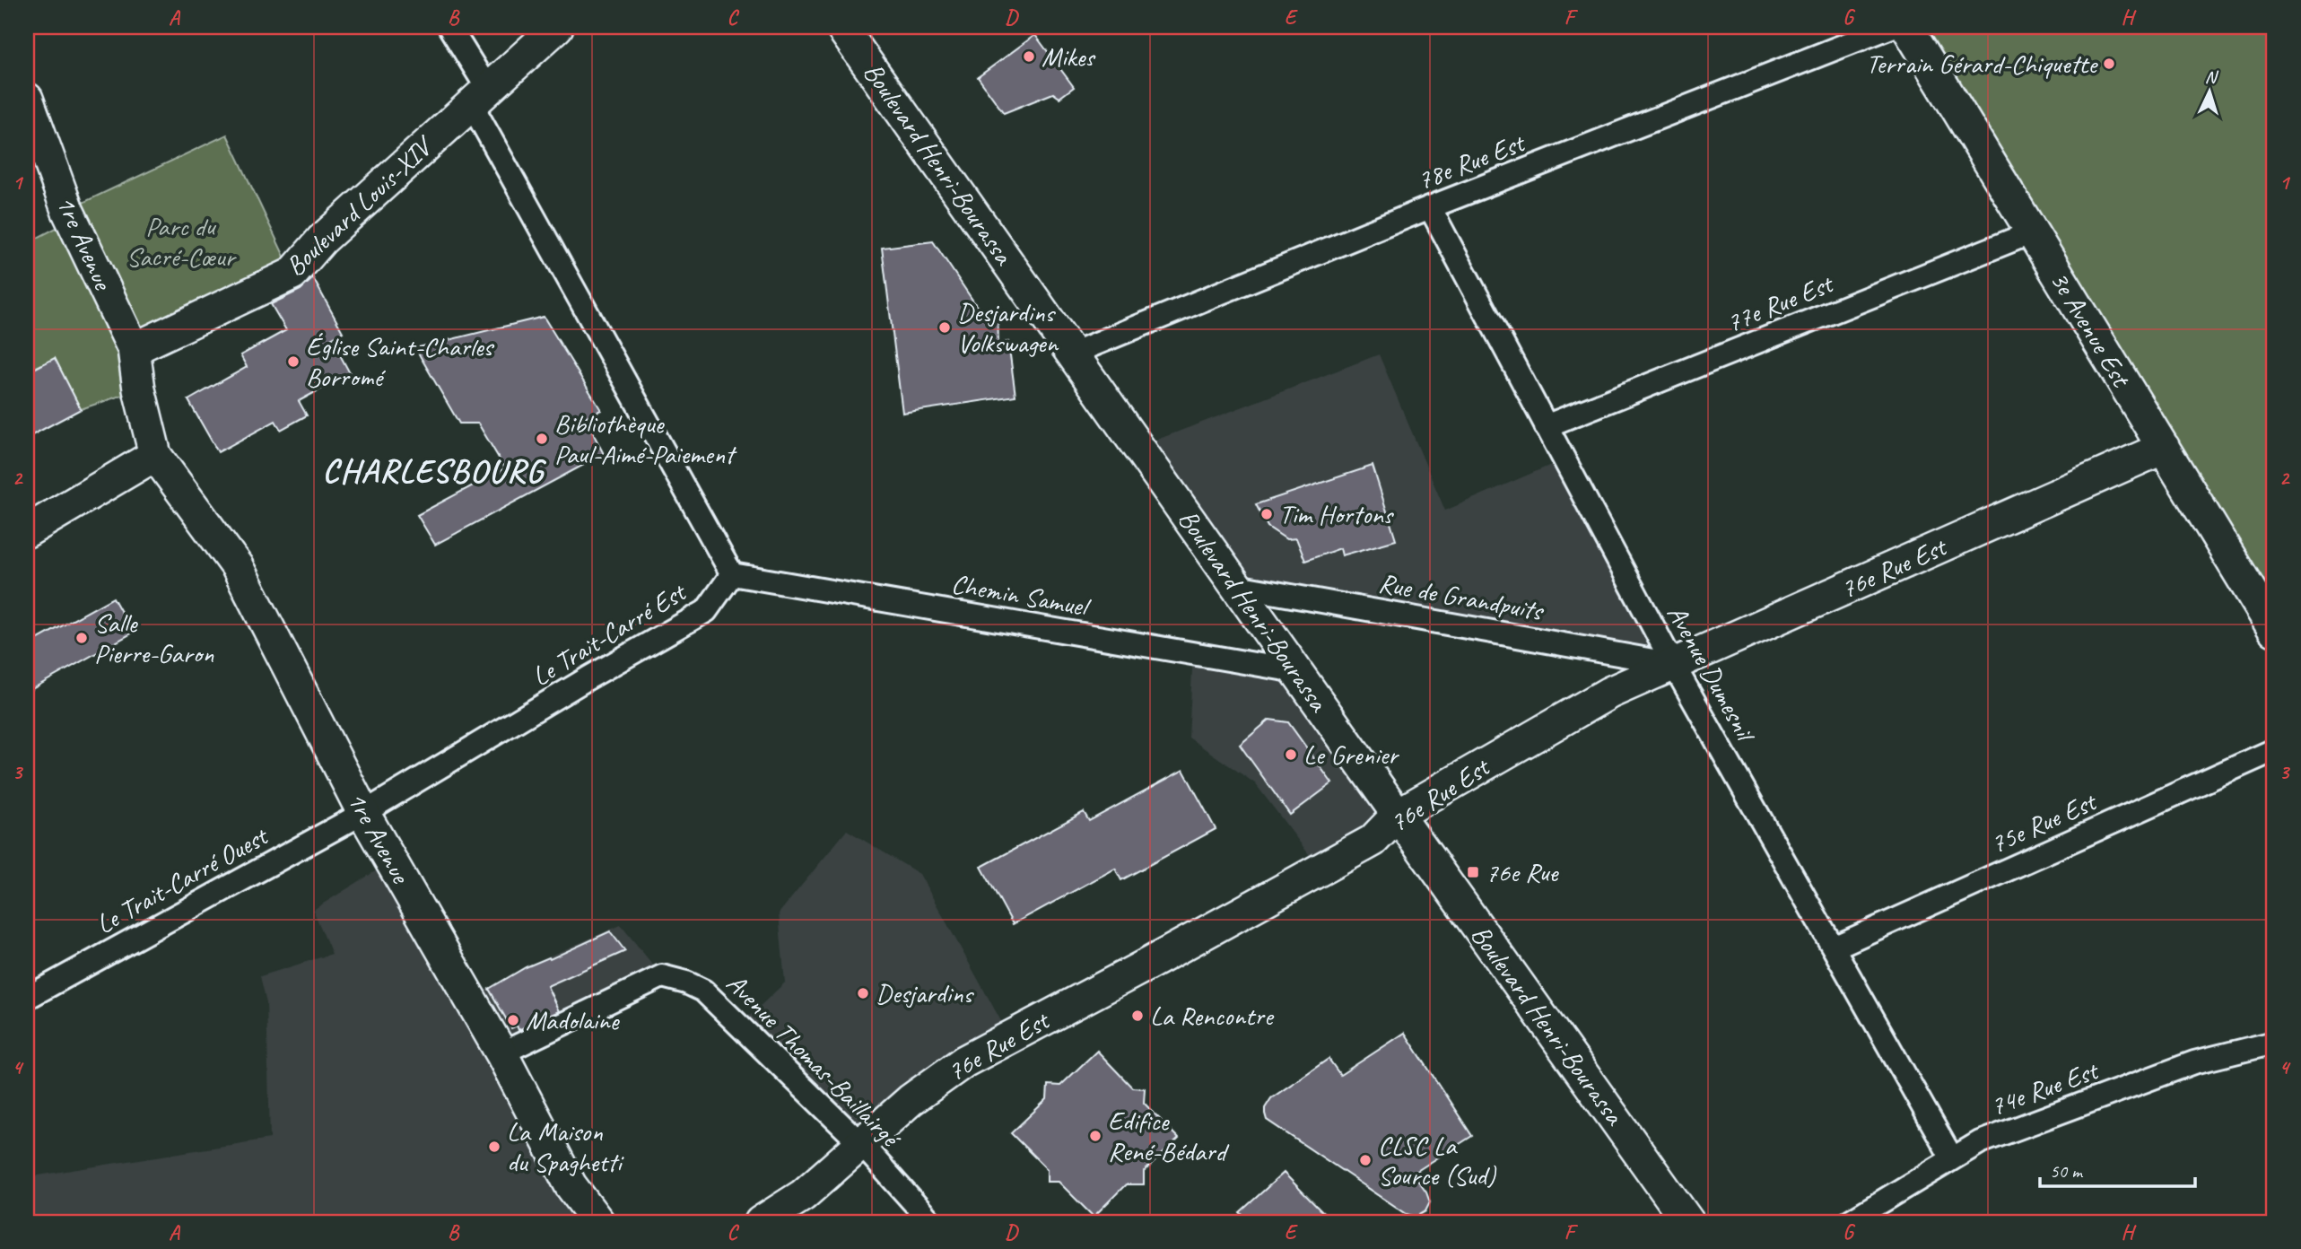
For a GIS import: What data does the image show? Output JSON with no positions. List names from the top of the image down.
{
  "streets": {
    "street": [
      "78e Rue Est",
      "Boulevard Henri-Bourassa",
      "Boulevard Louis-XIV",
      "1re Avenue",
      "77e Rue Est",
      "3e Avenue Est",
      "76e Rue Est",
      "Chemin Samuel",
      "Rue de Grandpuits",
      "Le Trait-Carré Est",
      "Avenue Dumesnil",
      "75e Rue Est",
      "Le Trait-Carré Ouest",
      "Avenue Thomas-Baillairgé",
      "74e Rue Est"
    ]
  },
  "crossings": [
    ["78e Rue Est", "Boulevard Henri-Bourassa"],
    ["78e Rue Est", "Avenue Dumesnil"],
    ["Boulevard Henri-Bourassa", "76e Rue Est"],
    ["Boulevard Henri-Bourassa", "Chemin Samuel"],
    ["Boulevard Henri-Bourassa", "Rue de Grandpuits"],
    ["Boulevard Louis-XIV", "1re Avenue"],
    ["1re Avenue", "Le Trait-Carré Est"],
    ["1re Avenue", "Le Trait-Carré Ouest"],
    ["1re Avenue", "Avenue Thomas-Baillairgé"],
    ["77e Rue Est", "3e Avenue Est"],
    ["77e Rue Est", "Avenue Dumesnil"],
    ["3e Avenue Est", "76e Rue Est"],
    ["76e Rue Est", "Rue de Grandpuits"],
    ["76e Rue Est", "Avenue Dumesnil"],
    ["76e Rue Est", "Avenue Thomas-Baillairgé"],
    ["Chemin Samuel", "Le Trait-Carré Est"],
    ["Rue de Grandpuits", "Avenue Dumesnil"],
    ["Le Trait-Carré Est", "Le Trait-Carré Ouest"],
    ["Avenue Dumesnil", "75e Rue Est"],
    ["Avenue Dumesnil", "74e Rue Est"]
  ],
  "districts": ["CHARLESBOURG"],
  "parks": ["Parc du Sacré-Cœur"],
  "places": {
    "other": [
      "Mikes",
      "Terrain Gérard-Chiquette",
      "Desjardins Volkswagen",
      "Église Saint-Charles Borromé",
      "Bibliothèque Paul-Aimé-Paiement",
      "Tim Hortons",
      "Salle Pierre-Garon",
      "Le Grenier",
      "Desjardins",
      "La Rencontre",
      "Madolaine",
      "Edifice René-Bédard",
      "La Maison du Spaghetti",
      "CLSC La Source (Sud)"
    ],
    "transit": ["76e Rue"]
  },
  "scale_bar": "50 m",
  "north": "top",
  "grid": {
    "columns": [
      "A",
      "B",
      "C",
      "D",
      "E",
      "F",
      "G",
      "H"
    ],
    "rows": [
      "1",
      "2",
      "3",
      "4"
    ]
  }
}
